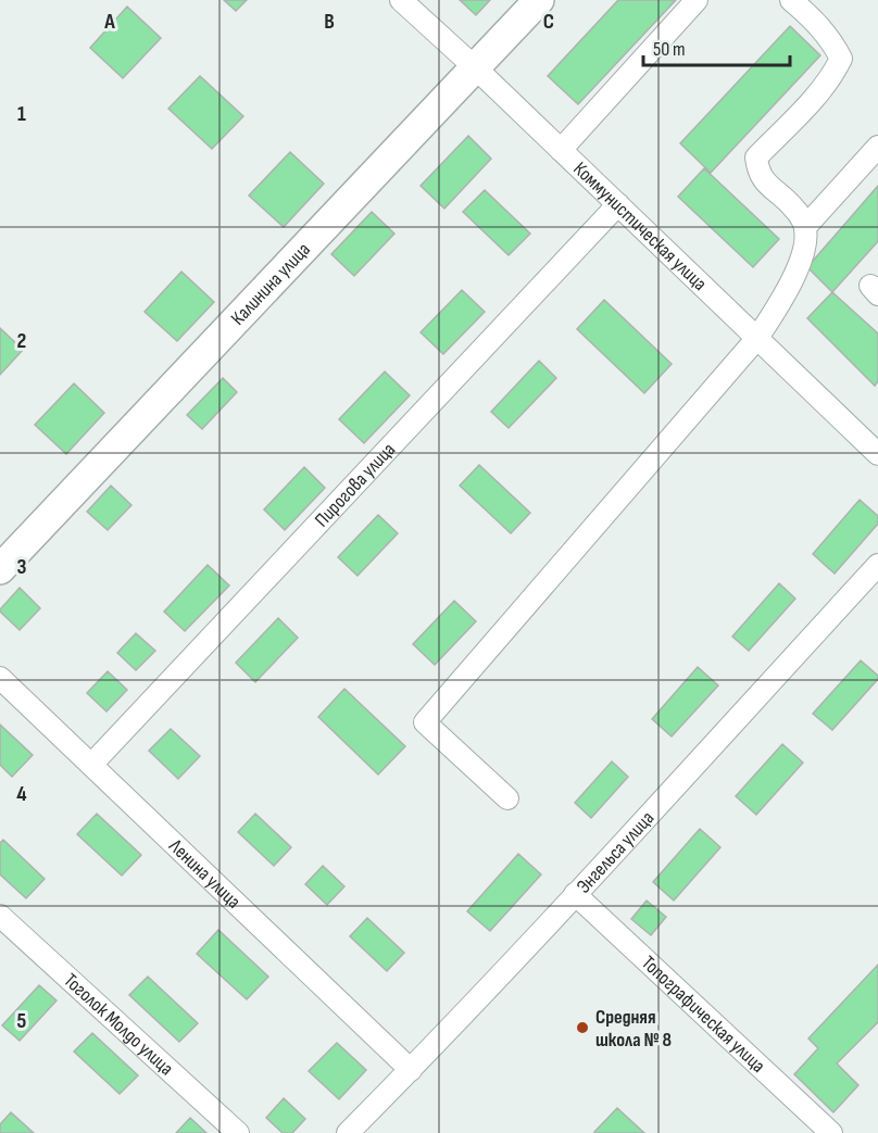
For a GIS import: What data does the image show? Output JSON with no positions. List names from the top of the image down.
{
  "streets": {
    "street": [
      "Коммунистическая улица",
      "Калинина улица",
      "Пирогова улица",
      "Энгельса улица",
      "Ленина улица",
      "Топографическая улица",
      "Тоголок Молдо улица"
    ]
  },
  "crossings": [
    ["Коммунистическая улица", "Калинина улица"],
    ["Коммунистическая улица", "Пирогова улица"],
    ["Пирогова улица", "Ленина улица"],
    ["Энгельса улица", "Ленина улица"],
    ["Энгельса улица", "Топографическая улица"]
  ],
  "places": ["Средняя школа № 8"],
  "scale_bar": "50 m",
  "grid": {
    "columns": ["A", "B", "C"],
    "rows": [
      "1",
      "2",
      "3",
      "4",
      "5"
    ]
  }
}
